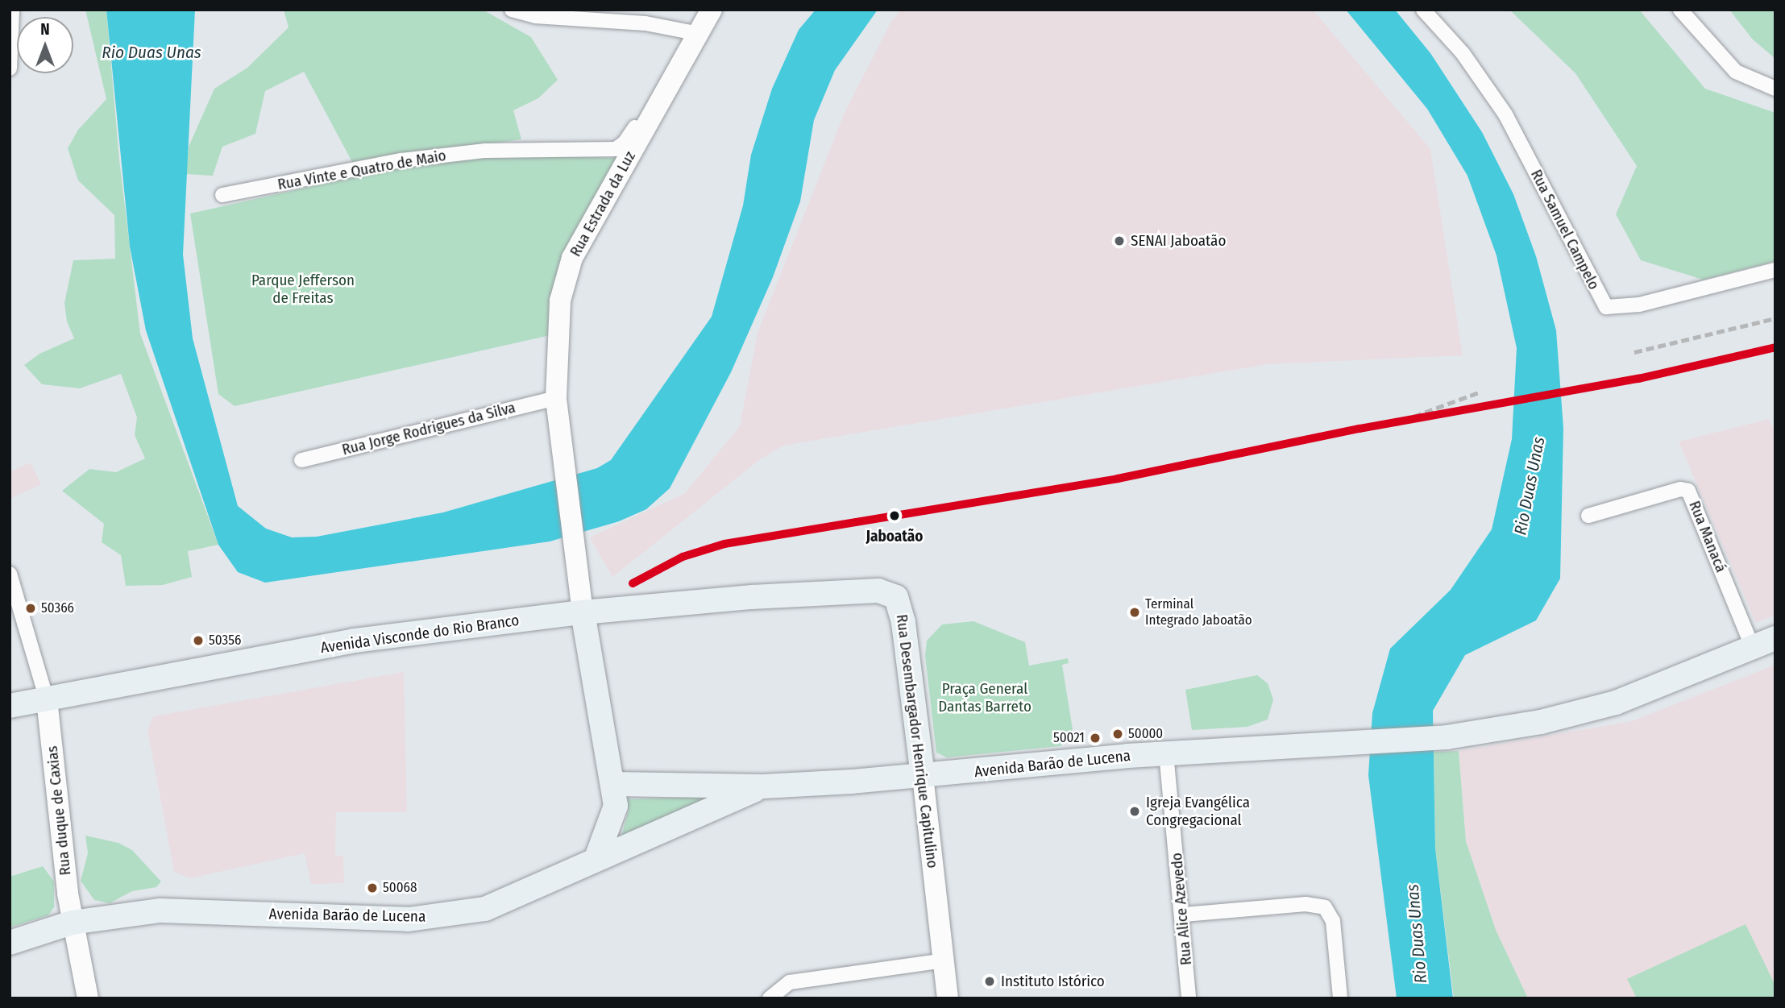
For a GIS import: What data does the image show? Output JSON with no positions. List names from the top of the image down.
{
  "streets": {
    "main road": [
      "Rua Estrada da Luz",
      "Avenida Visconde do Rio Branco",
      "Rua Desembargador Henrique Capitulino",
      "Avenida Barão de Lucena",
      "Rua duque de Caxias"
    ],
    "street": [
      "Rua Vinte e Quatro de Maio",
      "Rua Samuel Campelo",
      "Rua Jorge Rodrigues da Silva",
      "Rua Manacá",
      "Rua Alice Azevedo"
    ]
  },
  "crossings": [
    ["Rua Vinte e Quatro de Maio", "Rua Estrada da Luz"],
    ["Rua Estrada da Luz", "Rua Jorge Rodrigues da Silva"],
    ["Rua Estrada da Luz", "Avenida Visconde do Rio Branco"],
    ["Rua Estrada da Luz", "Rua Desembargador Henrique Capitulino"],
    ["Rua Manacá", "Avenida Barão de Lucena"],
    ["Avenida Visconde do Rio Branco", "Rua Desembargador Henrique Capitulino"],
    ["Avenida Visconde do Rio Branco", "Rua duque de Caxias"],
    ["Rua Desembargador Henrique Capitulino", "Avenida Barão de Lucena"],
    ["Avenida Barão de Lucena", "Rua duque de Caxias"],
    ["Avenida Barão de Lucena", "Rua Alice Azevedo"]
  ],
  "water": ["Rio Duas Unas"],
  "parks": ["Parque Jefferson de Freitas", "Praça General Dantas Barreto"],
  "places": [
    "SENAI Jaboatão",
    "Jaboatão",
    "50366",
    "Terminal Integrado Jaboatão",
    "50356",
    "50000",
    "50021",
    "Igreja Evangélica Congregacional",
    "50068",
    "Instituto Istórico"
  ],
  "north": "top"
}
